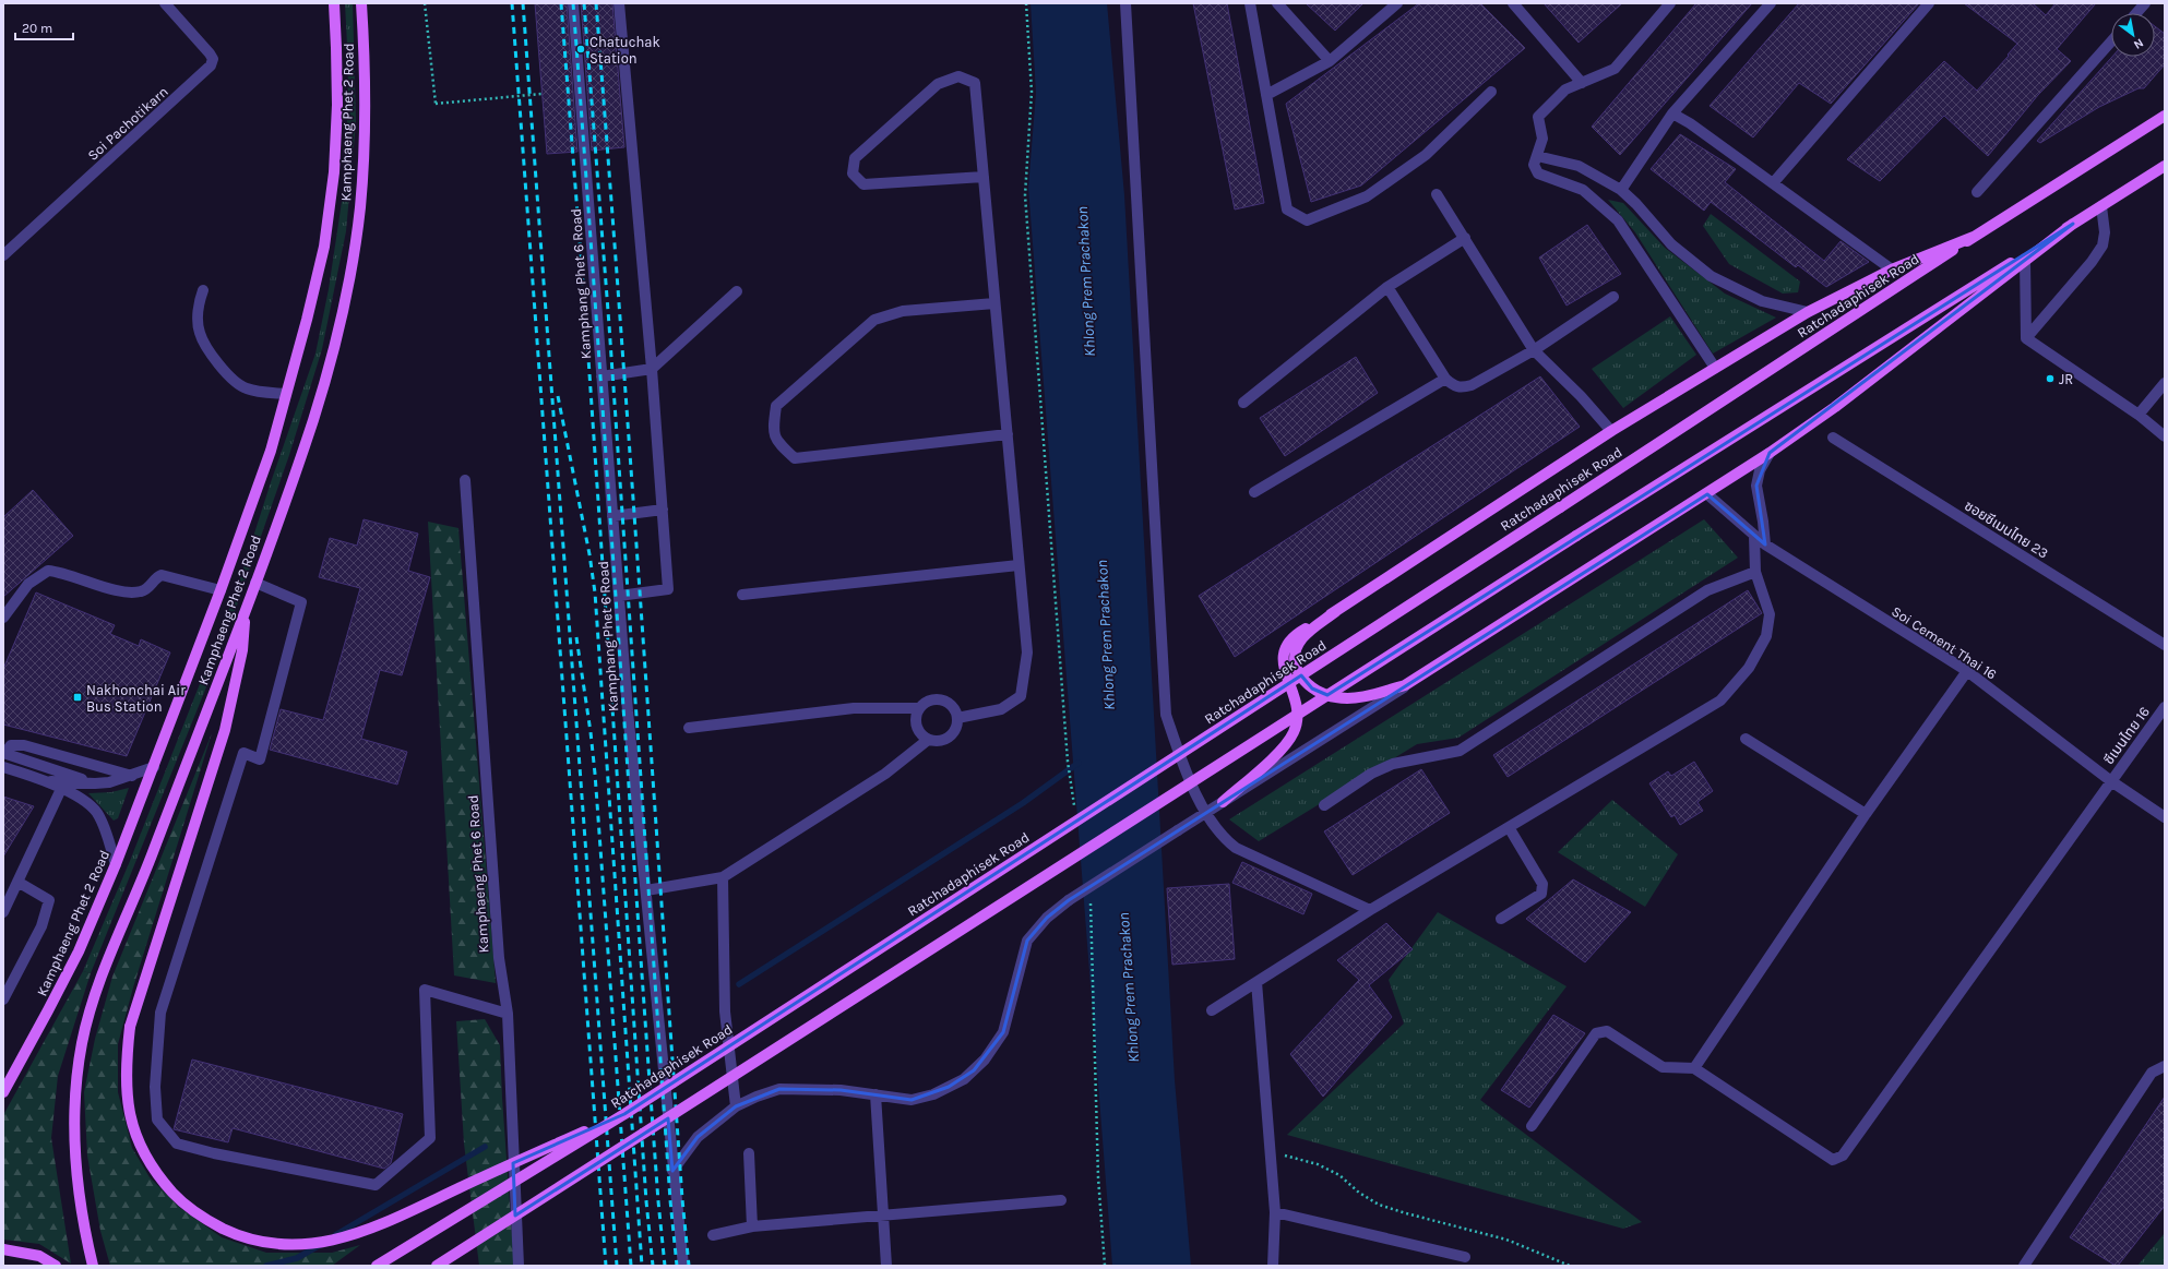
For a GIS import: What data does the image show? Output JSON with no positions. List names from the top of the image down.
{
  "streets": {
    "main road": ["Kamphaeng Phet 2 Road", "Ratchadaphisek Road"],
    "street": [
      "Soi Pachotikarn",
      "Kamphang Phet 6 Road",
      "ซอยซีเมนไทย 23",
      "Soi Cement Thai 16",
      "ซีเมนไทย 16",
      "Kamphaeng Phet 6 Road"
    ]
  },
  "crossings": [
    ["Soi Cement Thai 16", "ซีเมนไทย 16"]
  ],
  "water": ["Khlong Prem Prachakon"],
  "places": {
    "other": ["Chatuchak Station", "JR"],
    "transit": ["Nakhonchai Air Bus Station"]
  },
  "scale_bar": "20 m",
  "north": "bottom right"
}
